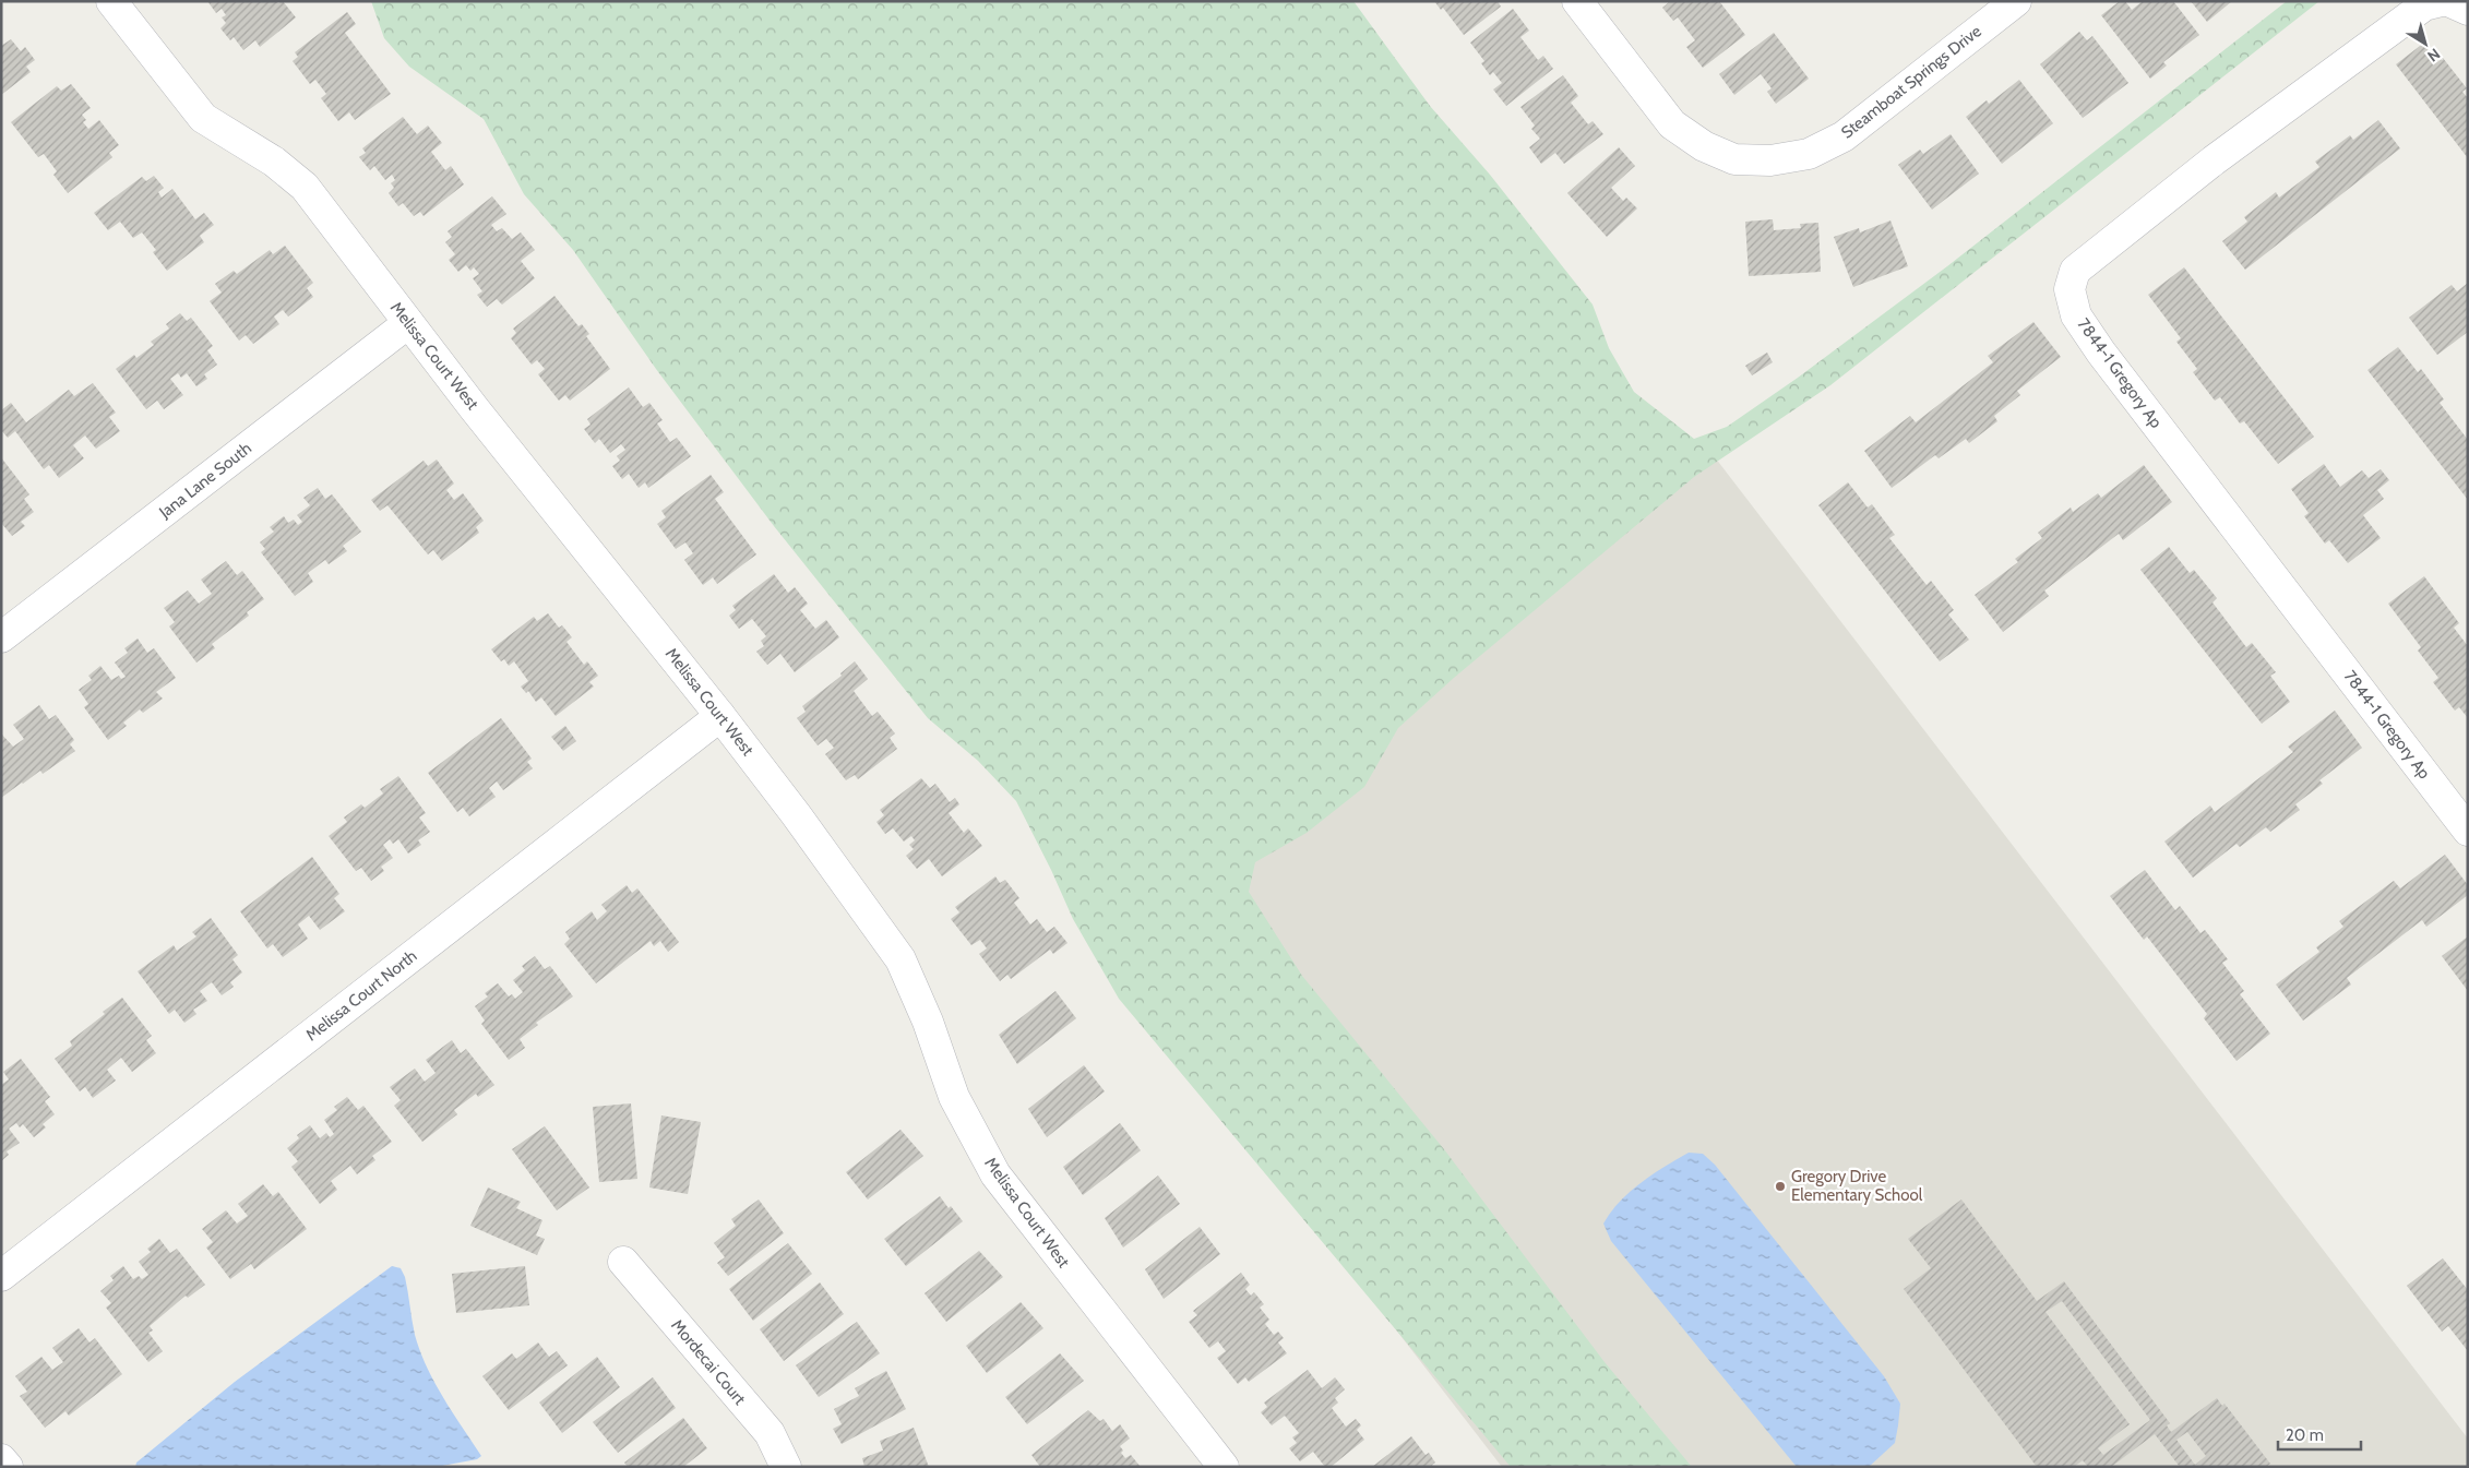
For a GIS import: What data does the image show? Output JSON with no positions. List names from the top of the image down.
{
  "streets": {
    "street": [
      "Steamboat Springs Drive",
      "Melissa Court West",
      "7844-1 Gregory Ap",
      "Jana Lane South",
      "Melissa Court North",
      "Mordecai Court"
    ]
  },
  "crossings": [
    ["Melissa Court West", "Jana Lane South"],
    ["Melissa Court West", "Melissa Court North"]
  ],
  "places": ["Gregory Drive Elementary School"],
  "scale_bar": "20 m",
  "north": "bottom right"
}
